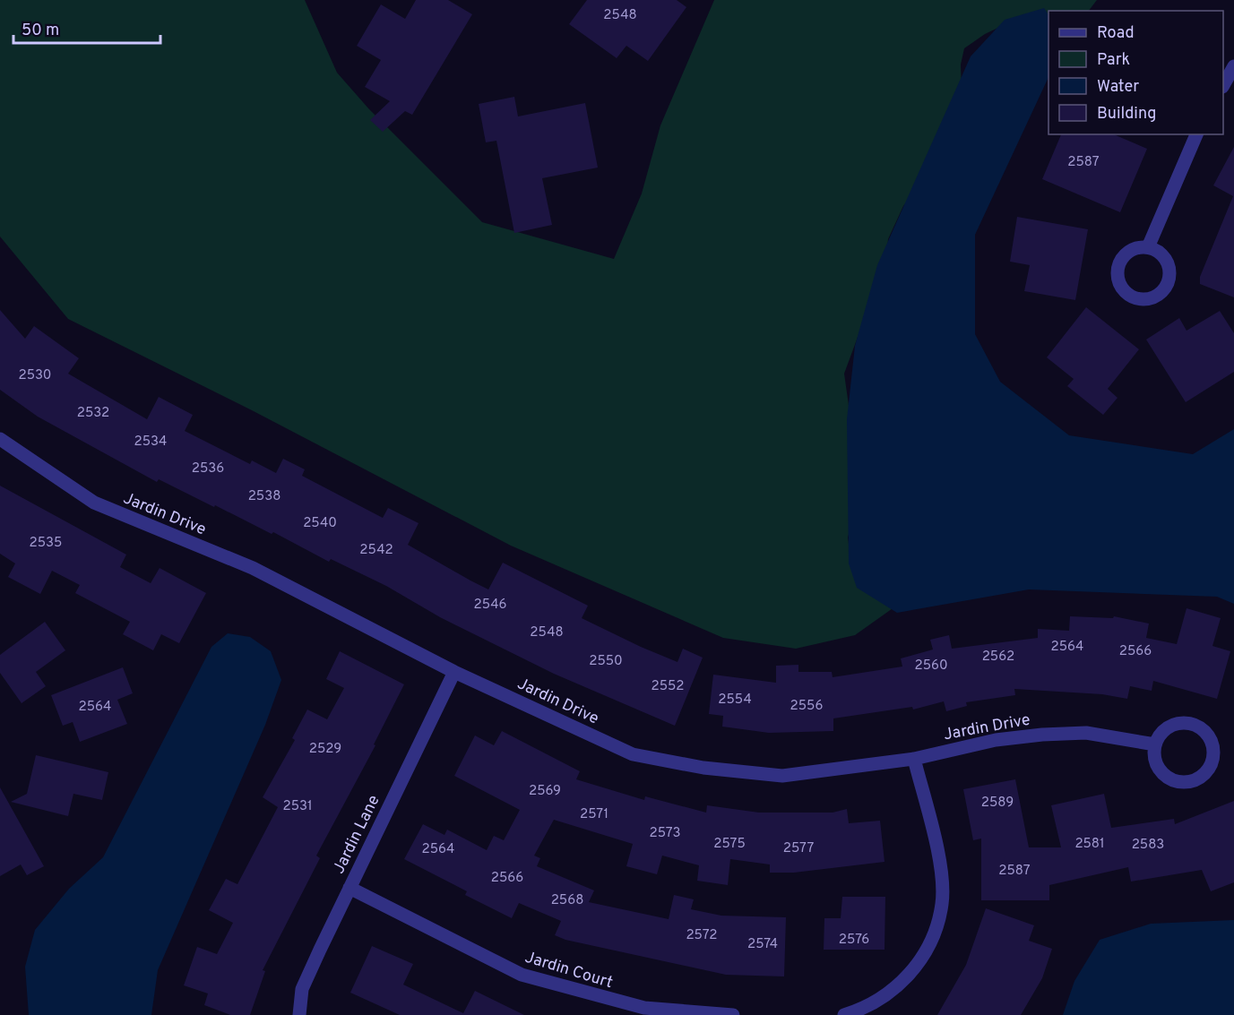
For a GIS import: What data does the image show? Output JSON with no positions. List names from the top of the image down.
{
  "streets": {
    "street": ["Jardin Drive", "Jardin Lane", "Jardin Court"]
  },
  "crossings": [
    ["Jardin Drive", "Jardin Lane"],
    ["Jardin Lane", "Jardin Court"]
  ],
  "house_numbers": [
    "2548",
    "2587",
    "2530",
    "2532",
    "2534",
    "2536",
    "2538",
    "2540",
    "2535",
    "2542",
    "2546",
    "2548",
    "2564",
    "2566",
    "2562",
    "2550",
    "2560",
    "2552",
    "2554",
    "2556",
    "2564",
    "2529",
    "2569",
    "2589",
    "2531",
    "2571",
    "2573",
    "2575",
    "2581",
    "2583",
    "2577",
    "2564",
    "2587",
    "2566",
    "2568",
    "2572",
    "2576",
    "2574"
  ],
  "legend": [
    "Road",
    "Park",
    "Water",
    "Building"
  ],
  "scale_bar": "50 m"
}
